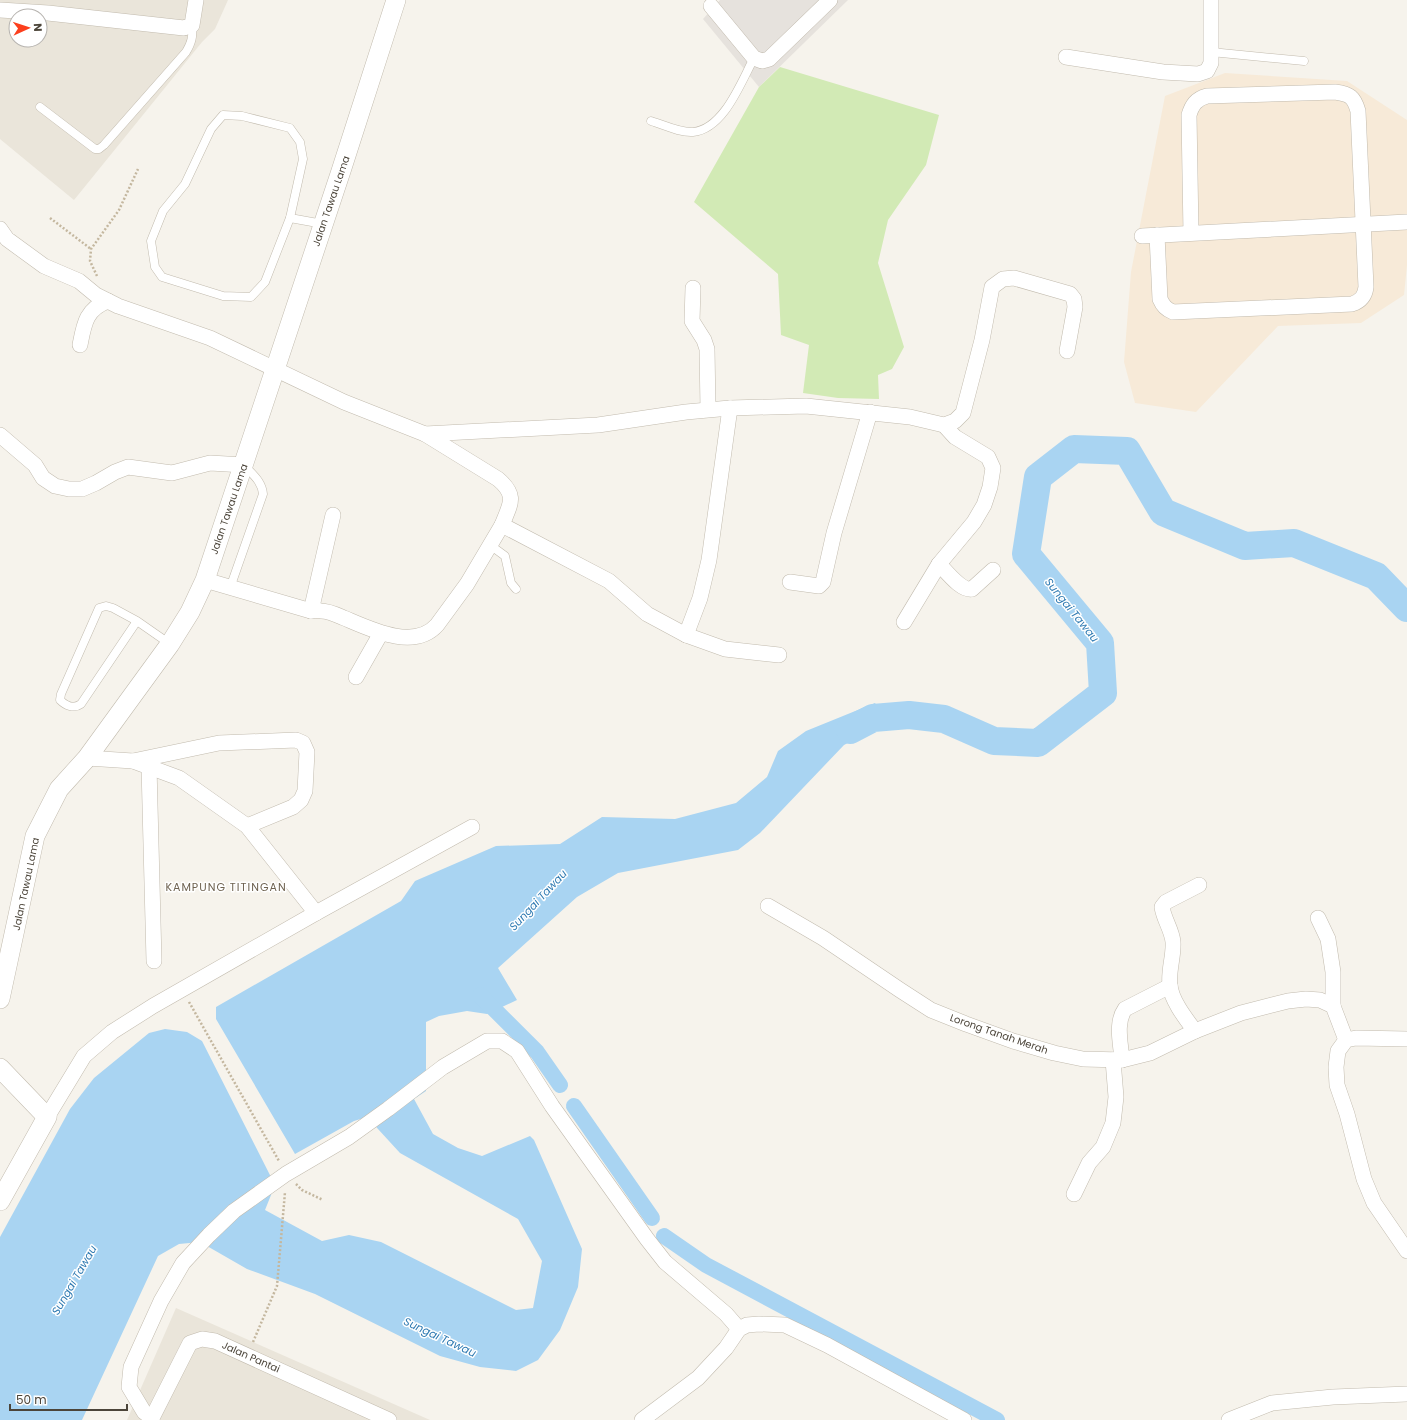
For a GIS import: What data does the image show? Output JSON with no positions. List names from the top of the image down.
{
  "streets": {
    "street": ["Jalan Tawau Lama", "Lorong Tanah Merah", "Jalan Pantai"]
  },
  "districts": ["KAMPUNG TITINGAN"],
  "water": ["Sungai Tawau"],
  "scale_bar": "50 m",
  "north": "right"
}
